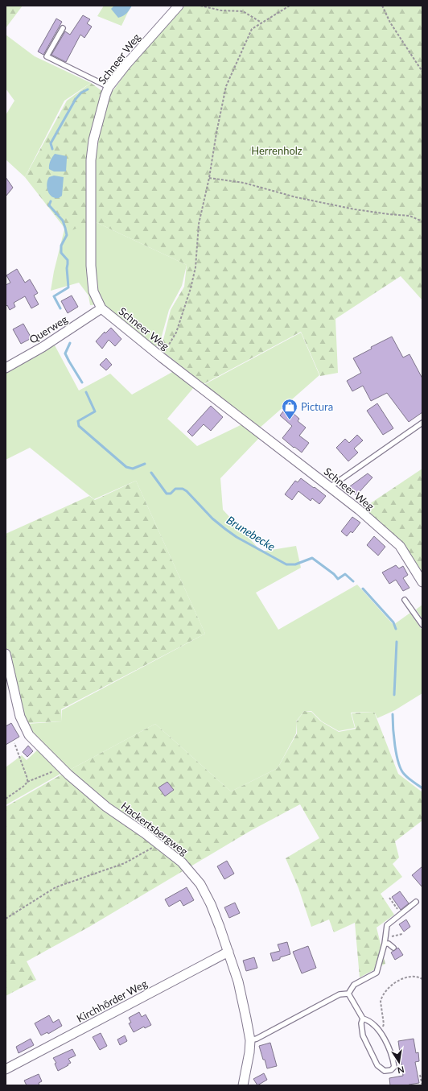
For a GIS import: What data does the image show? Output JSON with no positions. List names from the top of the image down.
{
  "streets": {
    "street": [
      "Schneer Weg",
      "Querweg",
      "Hackertsbergweg",
      "Kirchhörder Weg"
    ]
  },
  "crossings": [
    ["Schneer Weg", "Querweg"],
    ["Hackertsbergweg", "Kirchhörder Weg"]
  ],
  "water": ["Brunebecke"],
  "parks": ["Herrenholz"],
  "places": {
    "shop": ["Pictura"]
  },
  "north": "bottom"
}
